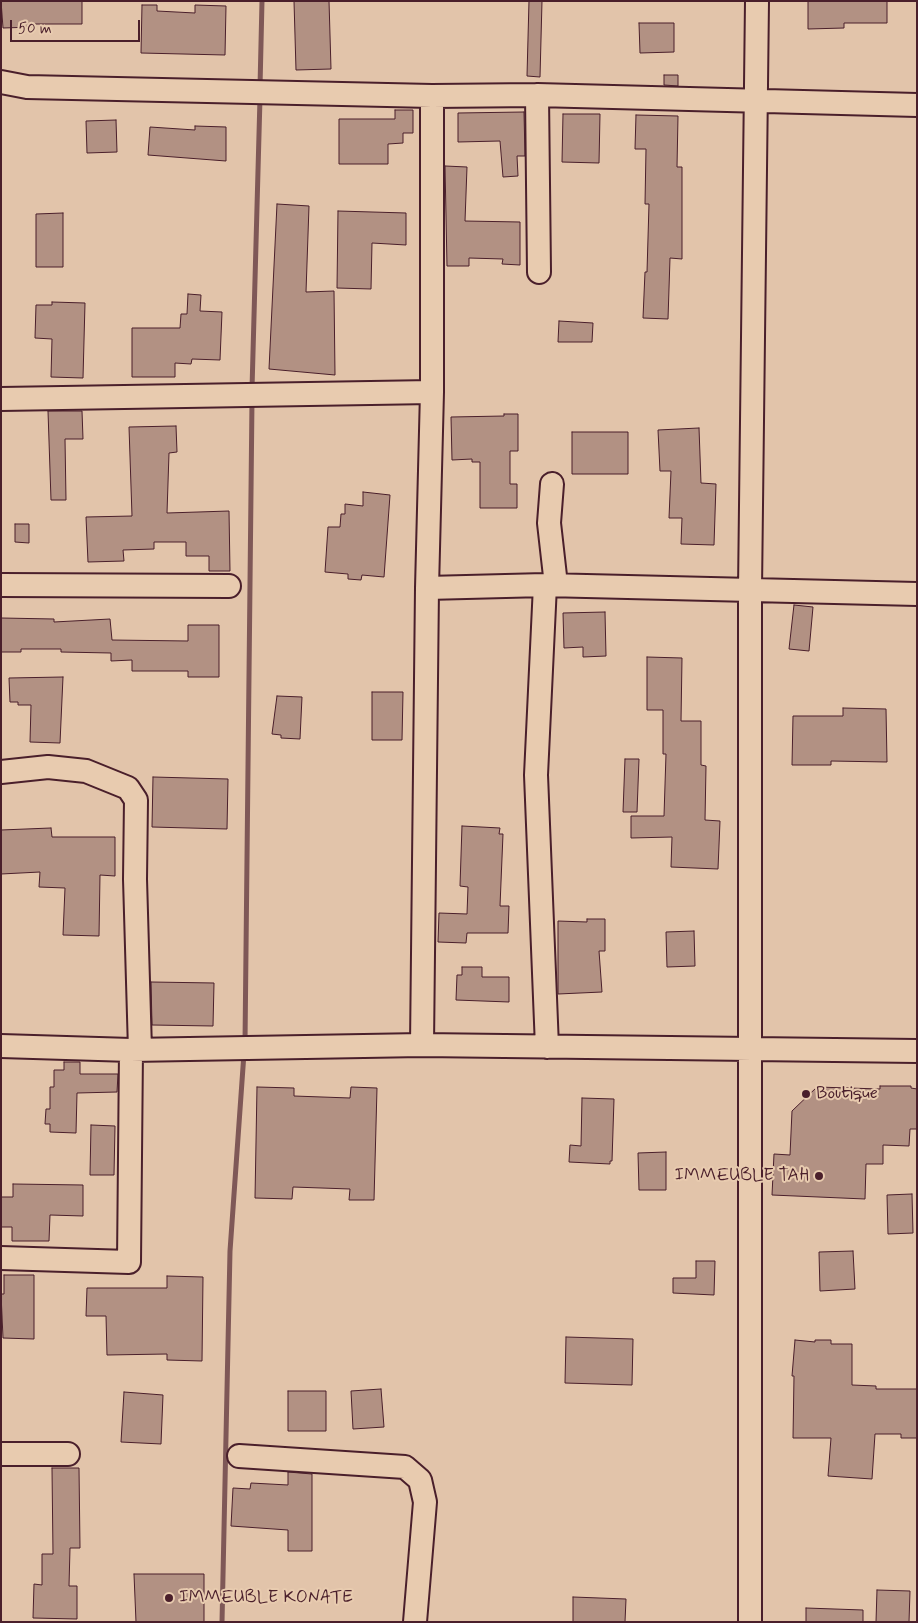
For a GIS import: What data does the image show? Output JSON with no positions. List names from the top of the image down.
{
  "places": ["Boutique", "IMMEUBLE TAH", "IMMEUBLE KONATE"],
  "scale_bar": "50 m"
}
